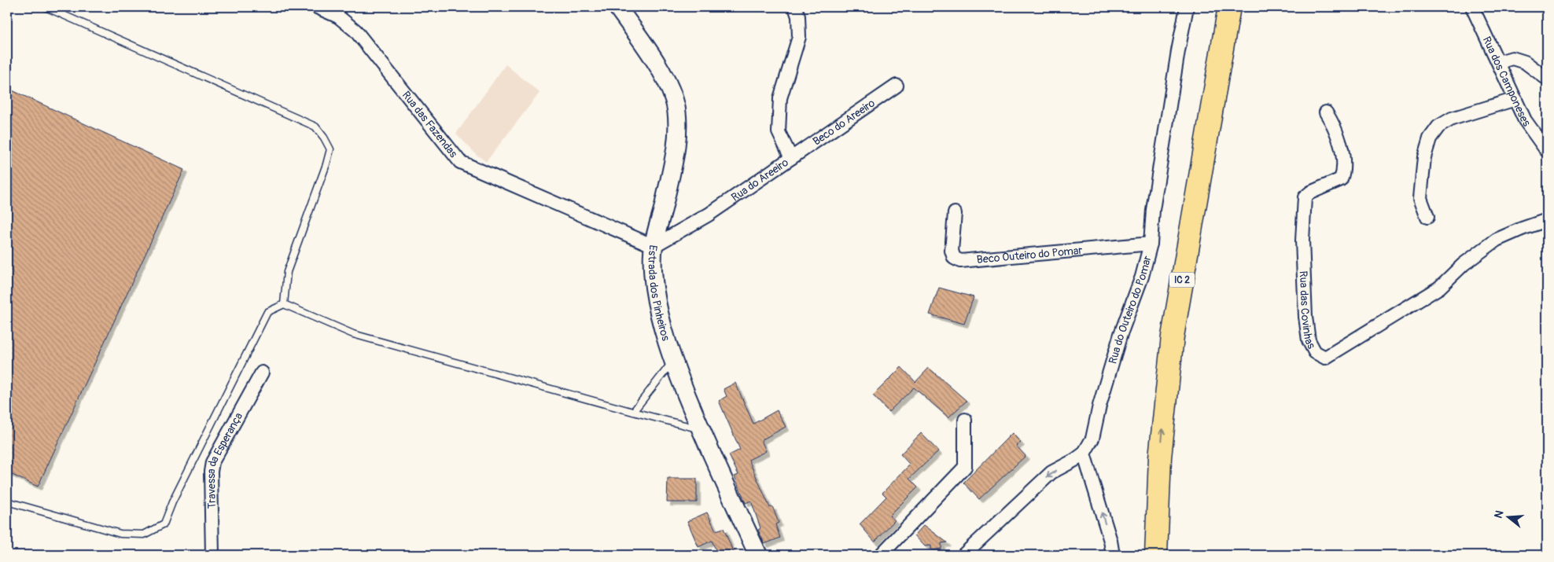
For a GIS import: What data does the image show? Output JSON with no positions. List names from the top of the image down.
{
  "streets": {
    "highway": ["IC 2"],
    "main road": ["Estrada dos Pinheiros"],
    "street": [
      "Rua dos Camponeses",
      "Beco do Areeiro",
      "Rua das Fazendas",
      "Rua do Areeiro",
      "Beco Outeiro do Pomar",
      "Rua das Covinhas",
      "Rua do Outeiro do Pomar",
      "Travessa da Esperança"
    ]
  },
  "crossings": [
    ["Beco do Areeiro", "Rua do Areeiro"],
    ["Rua das Fazendas", "Rua do Areeiro"],
    ["Rua das Fazendas", "Estrada dos Pinheiros"],
    ["Rua do Areeiro", "Estrada dos Pinheiros"],
    ["Beco Outeiro do Pomar", "Rua do Outeiro do Pomar"]
  ],
  "north": "left"
}
